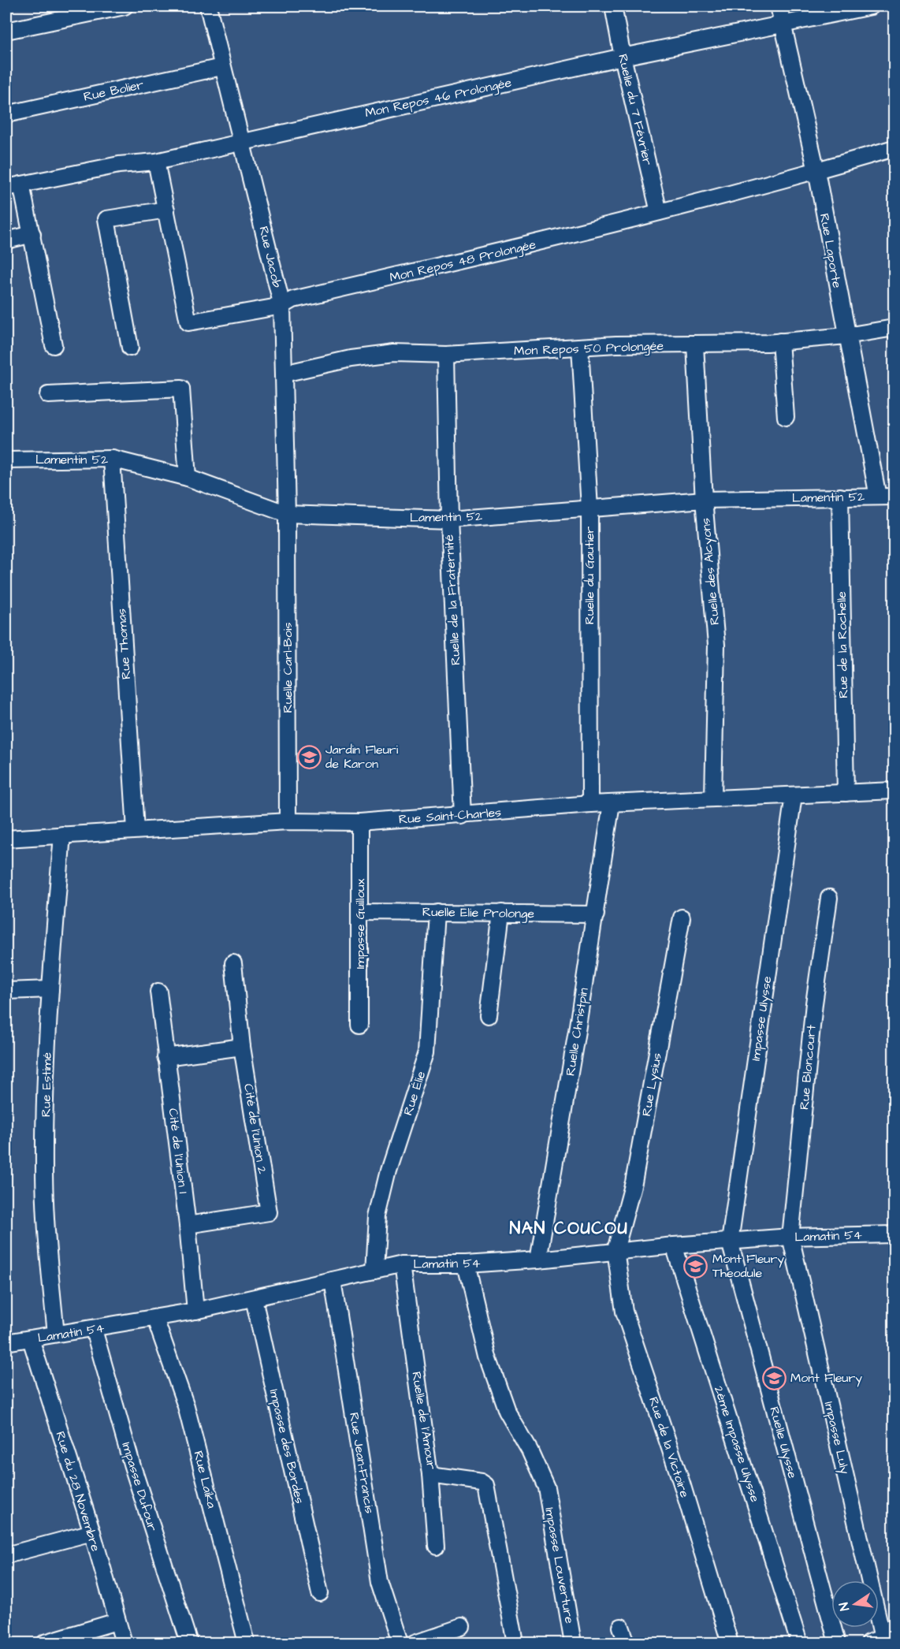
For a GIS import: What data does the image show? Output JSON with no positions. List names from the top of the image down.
{
  "streets": {
    "street": [
      "Rue Bolier",
      "Mon Repos 46 Prolongée",
      "Ruelle du 7 Février",
      "Rue Laporte",
      "Rue Jacob",
      "Mon Repos 48 Prolongée",
      "Mon Repos 50 Prolongée",
      "Lamentin 52",
      "Ruelle des Alcyons",
      "Ruelle du Gautier",
      "Ruelle de la Fraternité",
      "Rue Thomas",
      "Rue de la Rochelle",
      "Ruelle Carl-Bois",
      "Rue Saint-Charles",
      "Ruelle Elie Prolonge",
      "Impasse Guilloux",
      "Impasse Ulysse",
      "Ruelle Christpin",
      "Rue Bloncourt",
      "Rue Estimé",
      "Rue Lysius",
      "Rue Élie",
      "Cité de l'Union 2",
      "Cité de l'Union 1",
      "Lamatin 54",
      "Ruelle de l'Amour",
      "Impasse Luly",
      "Ruelle Ulysse",
      "2ème Impasse Ulysse",
      "Impasse des Bordes",
      "Rue de la Victoire",
      "Rue Jean-Francis",
      "Rue Laika",
      "Impasse Dufour",
      "Rue du 28 Novembre",
      "Impasse Louverture"
    ]
  },
  "crossings": [
    ["Rue Bolier", "Rue Jacob"],
    ["Mon Repos 46 Prolongée", "Ruelle du 7 Février"],
    ["Mon Repos 46 Prolongée", "Rue Laporte"],
    ["Mon Repos 46 Prolongée", "Rue Jacob"],
    ["Mon Repos 46 Prolongée", "Mon Repos 48 Prolongée"],
    ["Ruelle du 7 Février", "Mon Repos 48 Prolongée"],
    ["Rue Laporte", "Mon Repos 48 Prolongée"],
    ["Rue Laporte", "Mon Repos 50 Prolongée"],
    ["Rue Laporte", "Lamentin 52"],
    ["Rue Jacob", "Mon Repos 48 Prolongée"],
    ["Rue Jacob", "Mon Repos 50 Prolongée"],
    ["Rue Jacob", "Lamentin 52"],
    ["Rue Jacob", "Ruelle Carl-Bois"],
    ["Mon Repos 50 Prolongée", "Ruelle des Alcyons"],
    ["Mon Repos 50 Prolongée", "Ruelle du Gautier"],
    ["Mon Repos 50 Prolongée", "Ruelle de la Fraternité"],
    ["Lamentin 52", "Ruelle des Alcyons"],
    ["Lamentin 52", "Ruelle du Gautier"],
    ["Lamentin 52", "Ruelle de la Fraternité"],
    ["Lamentin 52", "Rue Thomas"],
    ["Lamentin 52", "Rue de la Rochelle"],
    ["Lamentin 52", "Ruelle Carl-Bois"],
    ["Ruelle des Alcyons", "Rue Saint-Charles"],
    ["Ruelle du Gautier", "Rue Saint-Charles"],
    ["Ruelle de la Fraternité", "Rue Saint-Charles"],
    ["Rue Thomas", "Rue Saint-Charles"],
    ["Rue de la Rochelle", "Rue Saint-Charles"],
    ["Ruelle Carl-Bois", "Rue Saint-Charles"],
    ["Rue Saint-Charles", "Impasse Guilloux"],
    ["Rue Saint-Charles", "Impasse Ulysse"],
    ["Rue Saint-Charles", "Ruelle Christpin"],
    ["Rue Saint-Charles", "Rue Estimé"],
    ["Ruelle Elie Prolonge", "Impasse Guilloux"],
    ["Ruelle Elie Prolonge", "Ruelle Christpin"],
    ["Ruelle Elie Prolonge", "Rue Élie"],
    ["Impasse Ulysse", "Lamatin 54"],
    ["Impasse Ulysse", "Ruelle Ulysse"],
    ["Ruelle Christpin", "Lamatin 54"],
    ["Rue Bloncourt", "Lamatin 54"],
    ["Rue Bloncourt", "Impasse Luly"],
    ["Rue Estimé", "Lamatin 54"],
    ["Rue Lysius", "Lamatin 54"],
    ["Rue Lysius", "Rue de la Victoire"],
    ["Rue Élie", "Lamatin 54"],
    ["Cité de l'Union 2", "Cité de l'Union 1"],
    ["Cité de l'Union 1", "Lamatin 54"],
    ["Lamatin 54", "Ruelle de l'Amour"],
    ["Lamatin 54", "Impasse Luly"],
    ["Lamatin 54", "Ruelle Ulysse"],
    ["Lamatin 54", "2ème Impasse Ulysse"],
    ["Lamatin 54", "Impasse des Bordes"],
    ["Lamatin 54", "Rue de la Victoire"],
    ["Lamatin 54", "Rue Jean-Francis"],
    ["Lamatin 54", "Rue Laika"],
    ["Lamatin 54", "Impasse Dufour"],
    ["Lamatin 54", "Rue du 28 Novembre"],
    ["Lamatin 54", "Impasse Louverture"]
  ],
  "districts": ["NAN COUCOU"],
  "places": {
    "school or university": ["Jardin Fleuri de Karon", "Mont Fleury Theodule", "Mont Fleury"]
  },
  "north": "left"
}
